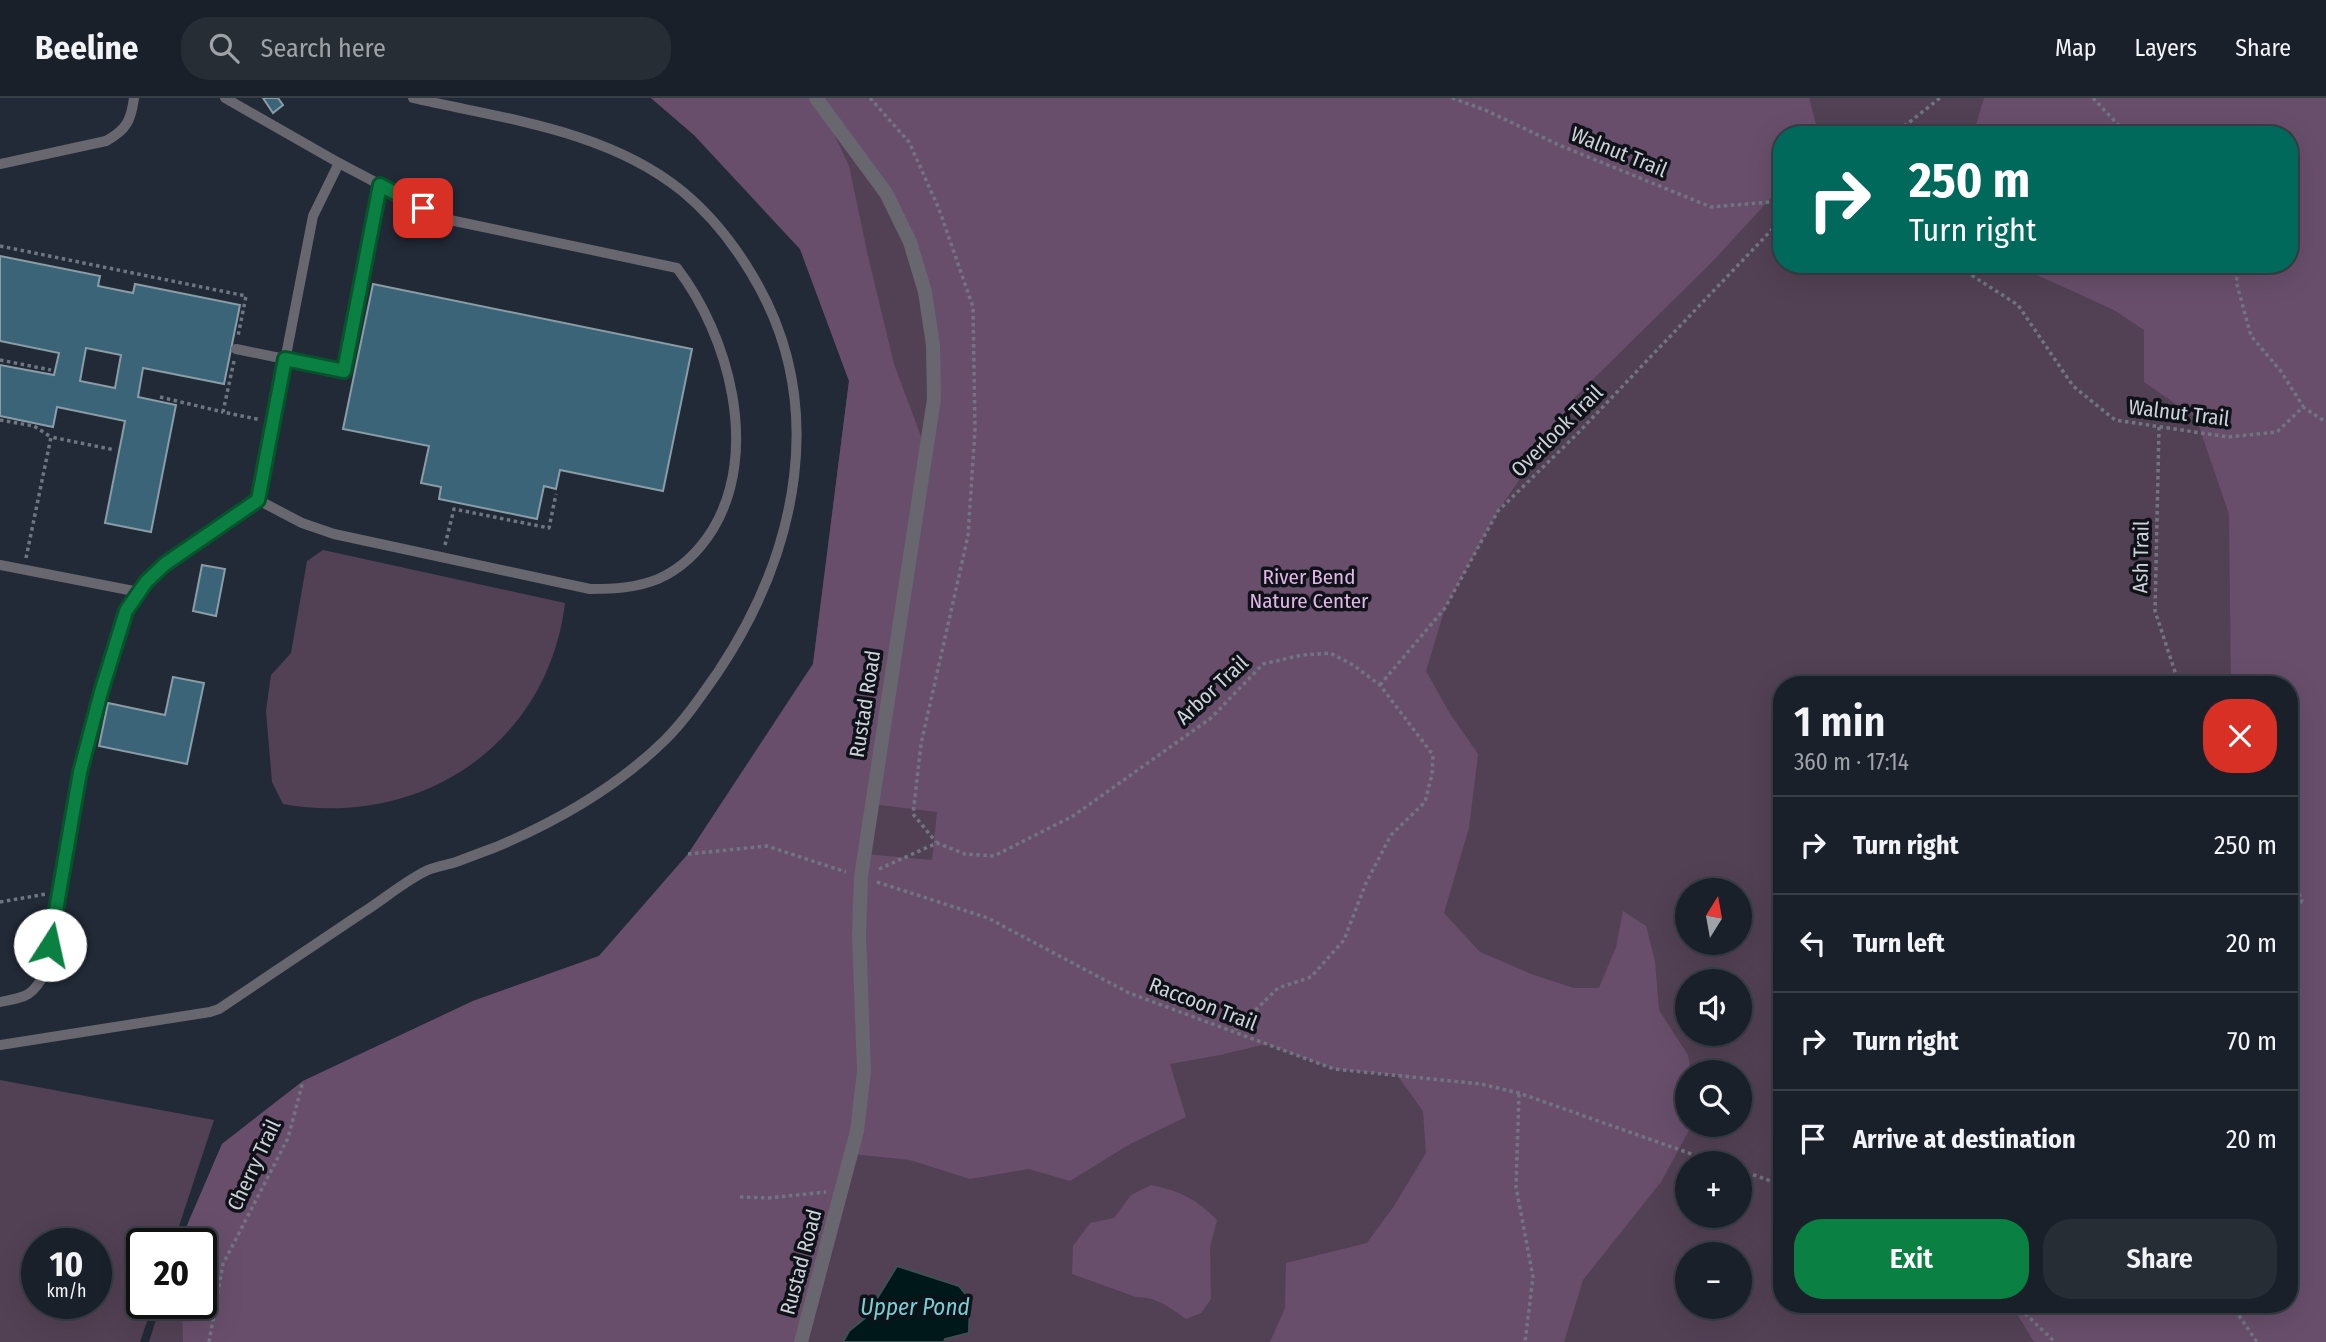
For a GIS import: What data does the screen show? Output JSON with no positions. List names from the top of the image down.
{
  "streets": {
    "street": ["Rustad Road"],
    "path": [
      "Walnut Trail",
      "Overlook Trail",
      "Ash Trail",
      "Arbor Trail",
      "Raccoon Trail",
      "Cherry Trail"
    ]
  },
  "crossings": [
    ["Walnut Trail", "Ash Trail"],
    ["Overlook Trail", "Arbor Trail"],
    ["Arbor Trail", "Raccoon Trail"],
    ["Rustad Road", "Raccoon Trail"]
  ],
  "water": ["Upper Pond"],
  "parks": ["River Bend Nature Center"],
  "north": "top",
  "page": {
    "header": "Beeline",
    "search": "Search here",
    "nav": ["Map", "Layers", "Share"],
    "turn": ["250 m", "Turn right"],
    "heading": ["1 min", "360 m · 17:14"],
    "list": [
      {
        "name": "Turn right",
        "value": "250 m"
      },
      {
        "name": "Turn left",
        "value": "20 m"
      },
      {
        "name": "Turn right",
        "value": "70 m"
      },
      {
        "name": "Arrive at destination",
        "value": "20 m"
      }
    ],
    "map_buttons": ["+", "−"],
    "buttons": ["Exit", "Share"],
    "speed": "10 km/h",
    "limit": "20"
  }
}
